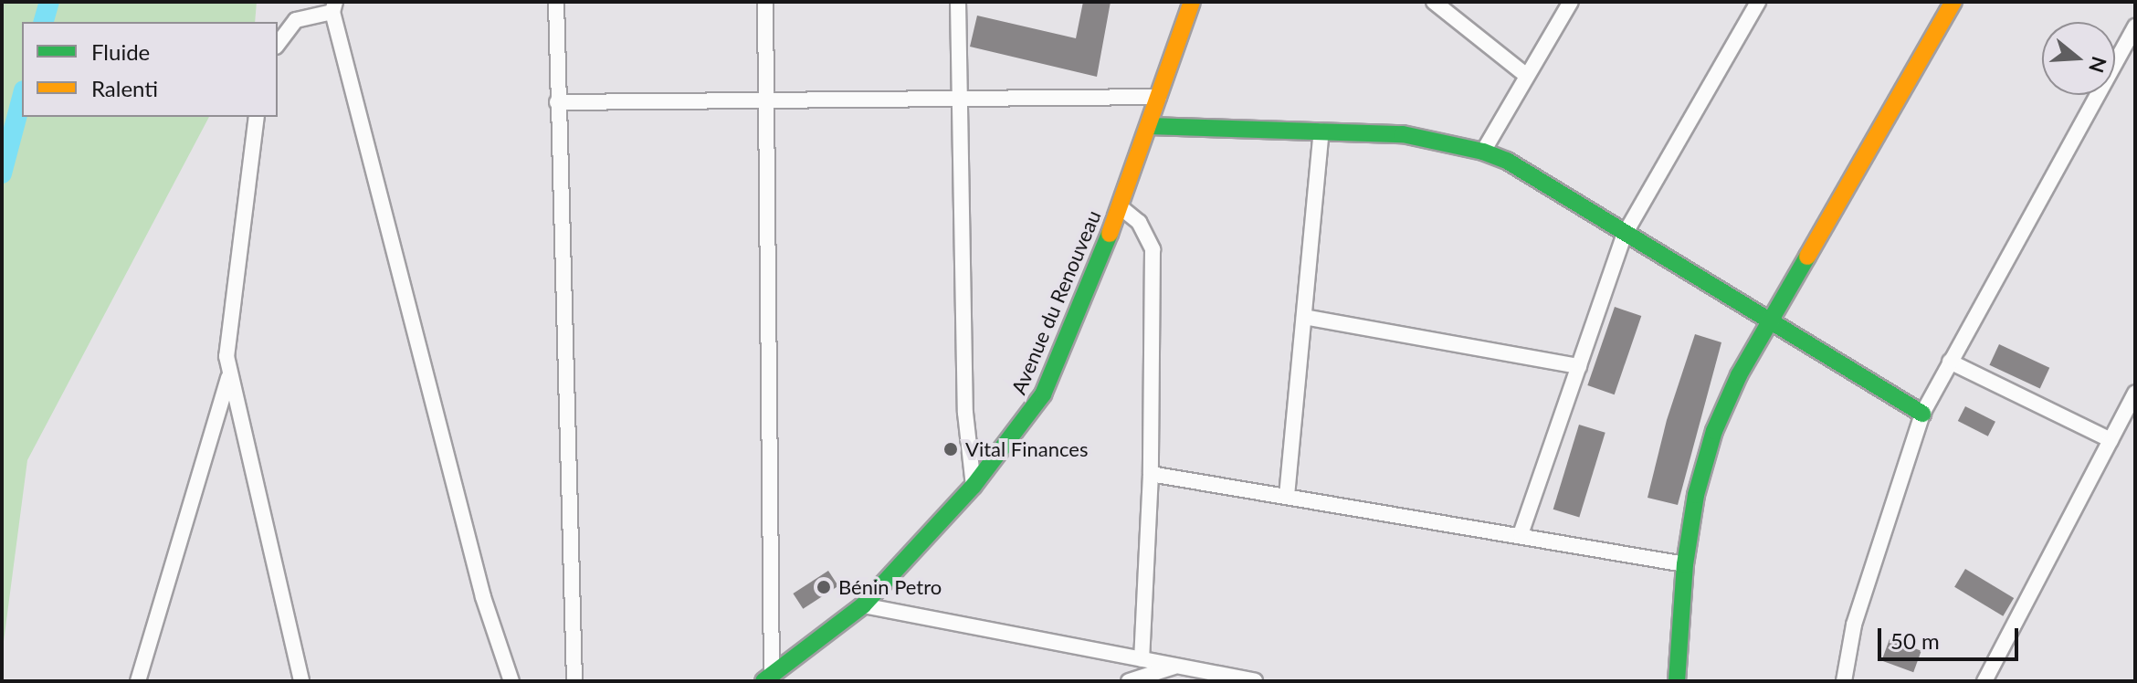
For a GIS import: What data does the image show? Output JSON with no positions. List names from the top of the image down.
{
  "streets": {
    "street": ["Avenue du Renouveau"]
  },
  "places": ["Vital Finances", "Bénin Petro"],
  "legend": ["Fluide", "Ralenti"],
  "scale_bar": "50 m",
  "north": "right"
}
